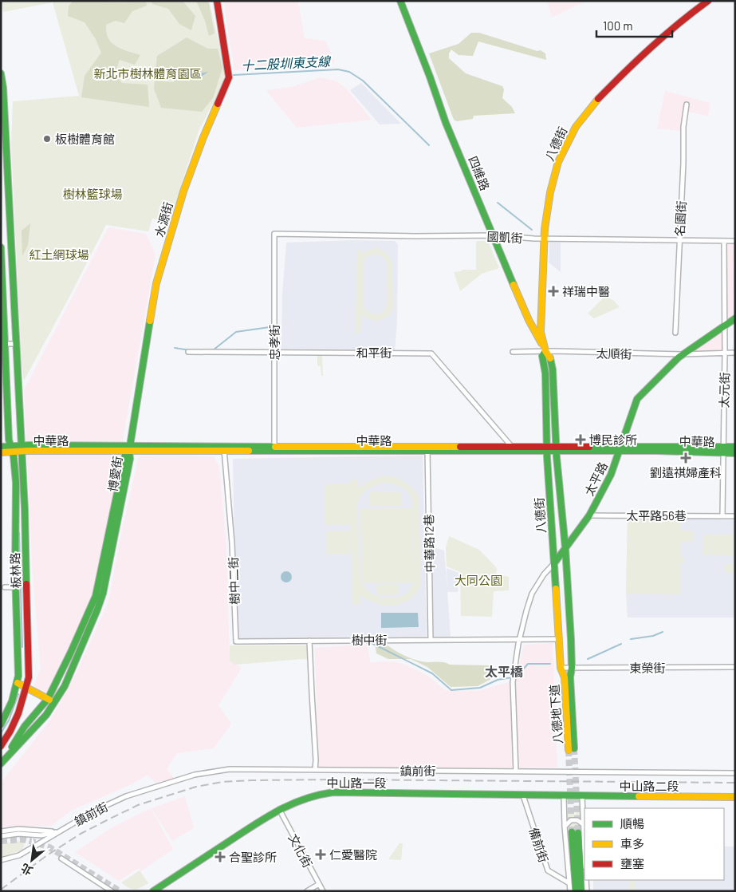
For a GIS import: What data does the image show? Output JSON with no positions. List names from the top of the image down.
{
  "streets": {
    "street": [
      "八德街",
      "四維路",
      "名園街",
      "水源街",
      "國凱街",
      "忠孝街",
      "和平街",
      "太順街",
      "太元街",
      "中華路",
      "博愛街",
      "太平路",
      "太平路56巷",
      "中華路12巷",
      "板林路",
      "樹中二街",
      "樹中街",
      "東榮街",
      "八德地下道",
      "鎮前街",
      "中山路一段",
      "中山路二段",
      "備前街",
      "文化街"
    ]
  },
  "crossings": [
    ["八德街", "四維路"],
    ["八德街", "國凱街"],
    ["八德街", "太順街"],
    ["八德街", "中華路"],
    ["八德街", "太平路"],
    ["八德街", "樹中街"],
    ["八德街", "東榮街"],
    ["八德街", "八德地下道"],
    ["四維路", "國凱街"],
    ["四維路", "太順街"],
    ["名園街", "國凱街"],
    ["水源街", "中華路"],
    ["水源街", "博愛街"],
    ["國凱街", "忠孝街"],
    ["國凱街", "太元街"],
    ["忠孝街", "和平街"],
    ["忠孝街", "中華路"],
    ["和平街", "中華路"],
    ["太順街", "太元街"],
    ["太順街", "太平路"],
    ["太元街", "中華路"],
    ["太元街", "太平路"],
    ["太元街", "太平路56巷"],
    ["中華路", "博愛街"],
    ["中華路", "太平路"],
    ["中華路", "中華路12巷"],
    ["中華路", "板林路"],
    ["中華路", "樹中二街"],
    ["太平路", "太平路56巷"],
    ["太平路", "樹中街"],
    ["太平路", "鎮前街"],
    ["中華路12巷", "樹中街"],
    ["樹中二街", "樹中街"],
    ["中山路一段", "中山路二段"],
    ["中山路一段", "備前街"],
    ["中山路一段", "文化街"]
  ],
  "districts": ["太平橋"],
  "water": ["十二股圳東支線"],
  "parks": [
    "新北市樹林體育園區",
    "樹林籃球場",
    "紅土網球場",
    "大同公園"
  ],
  "places": {
    "other": ["板樹體育館"],
    "health": [
      "祥瑞中醫",
      "博民診所",
      "劉遠祺婦產科",
      "仁愛醫院",
      "合聖診所"
    ]
  },
  "legend": ["順暢", "車多", "壅塞"],
  "scale_bar": "100 m",
  "north": "bottom left"
}
